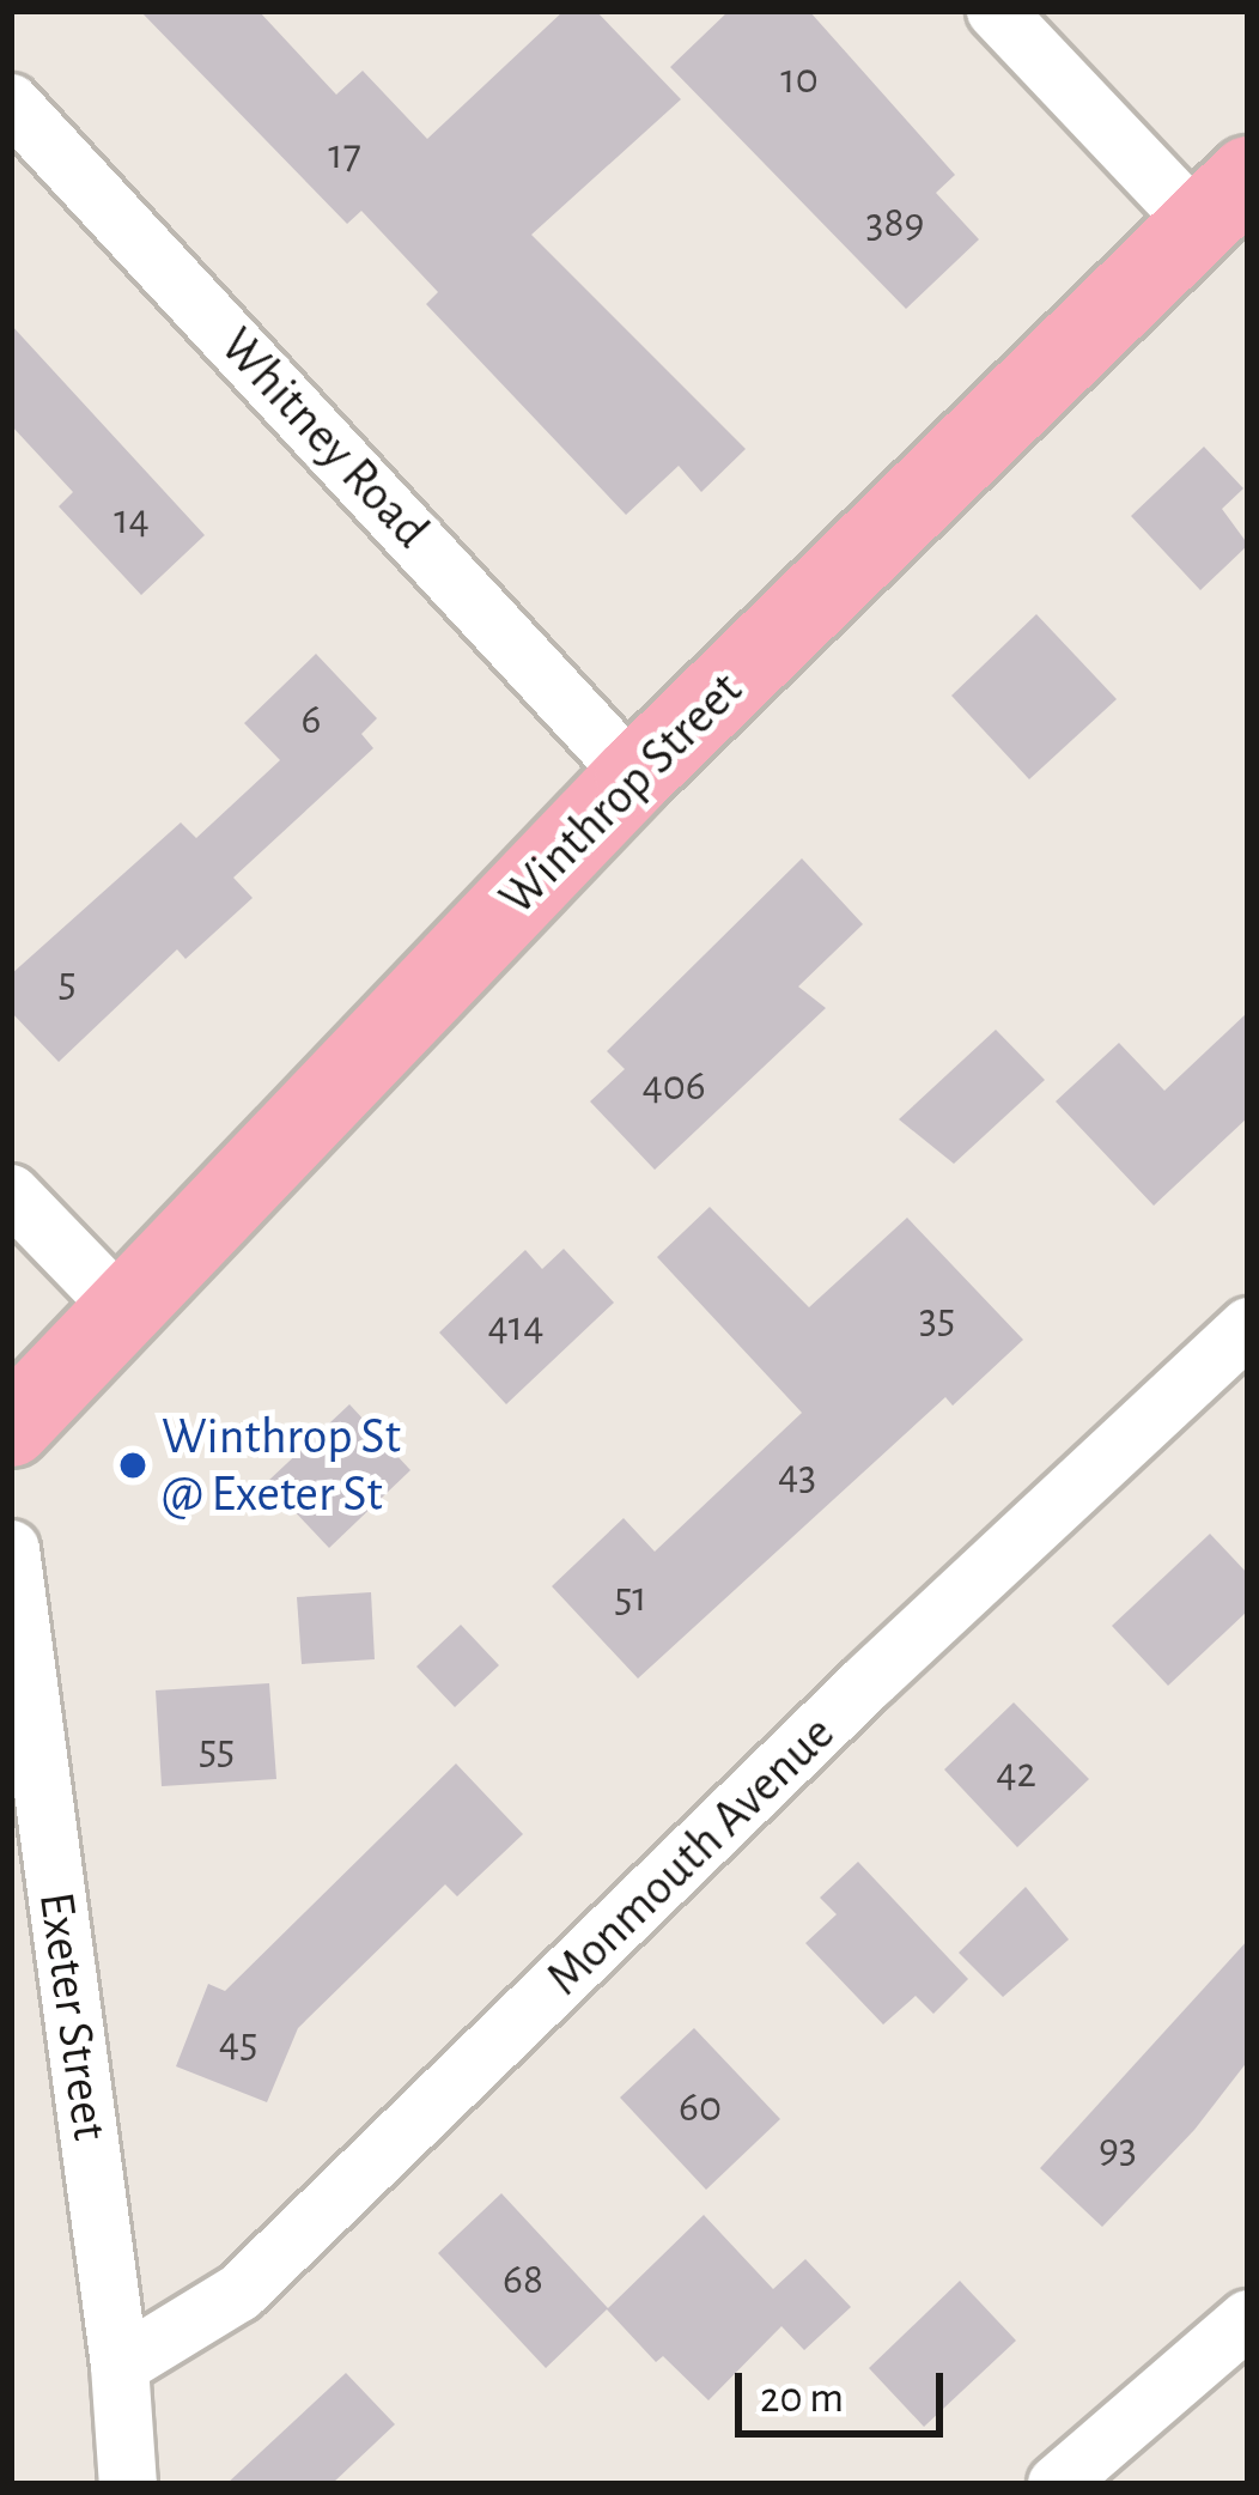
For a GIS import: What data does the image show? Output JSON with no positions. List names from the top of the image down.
{
  "streets": {
    "main road": ["Winthrop Street"],
    "street": ["Whitney Road", "Monmouth Avenue", "Exeter Street"]
  },
  "crossings": [
    ["Whitney Road", "Winthrop Street"],
    ["Monmouth Avenue", "Exeter Street"]
  ],
  "places": ["Winthrop St @ Exeter St"],
  "house_numbers": [
    "10",
    "17",
    "389",
    "14",
    "6",
    "5",
    "406",
    "35",
    "414",
    "43",
    "51",
    "55",
    "42",
    "45",
    "60",
    "93",
    "68"
  ],
  "scale_bar": "20 m"
}
